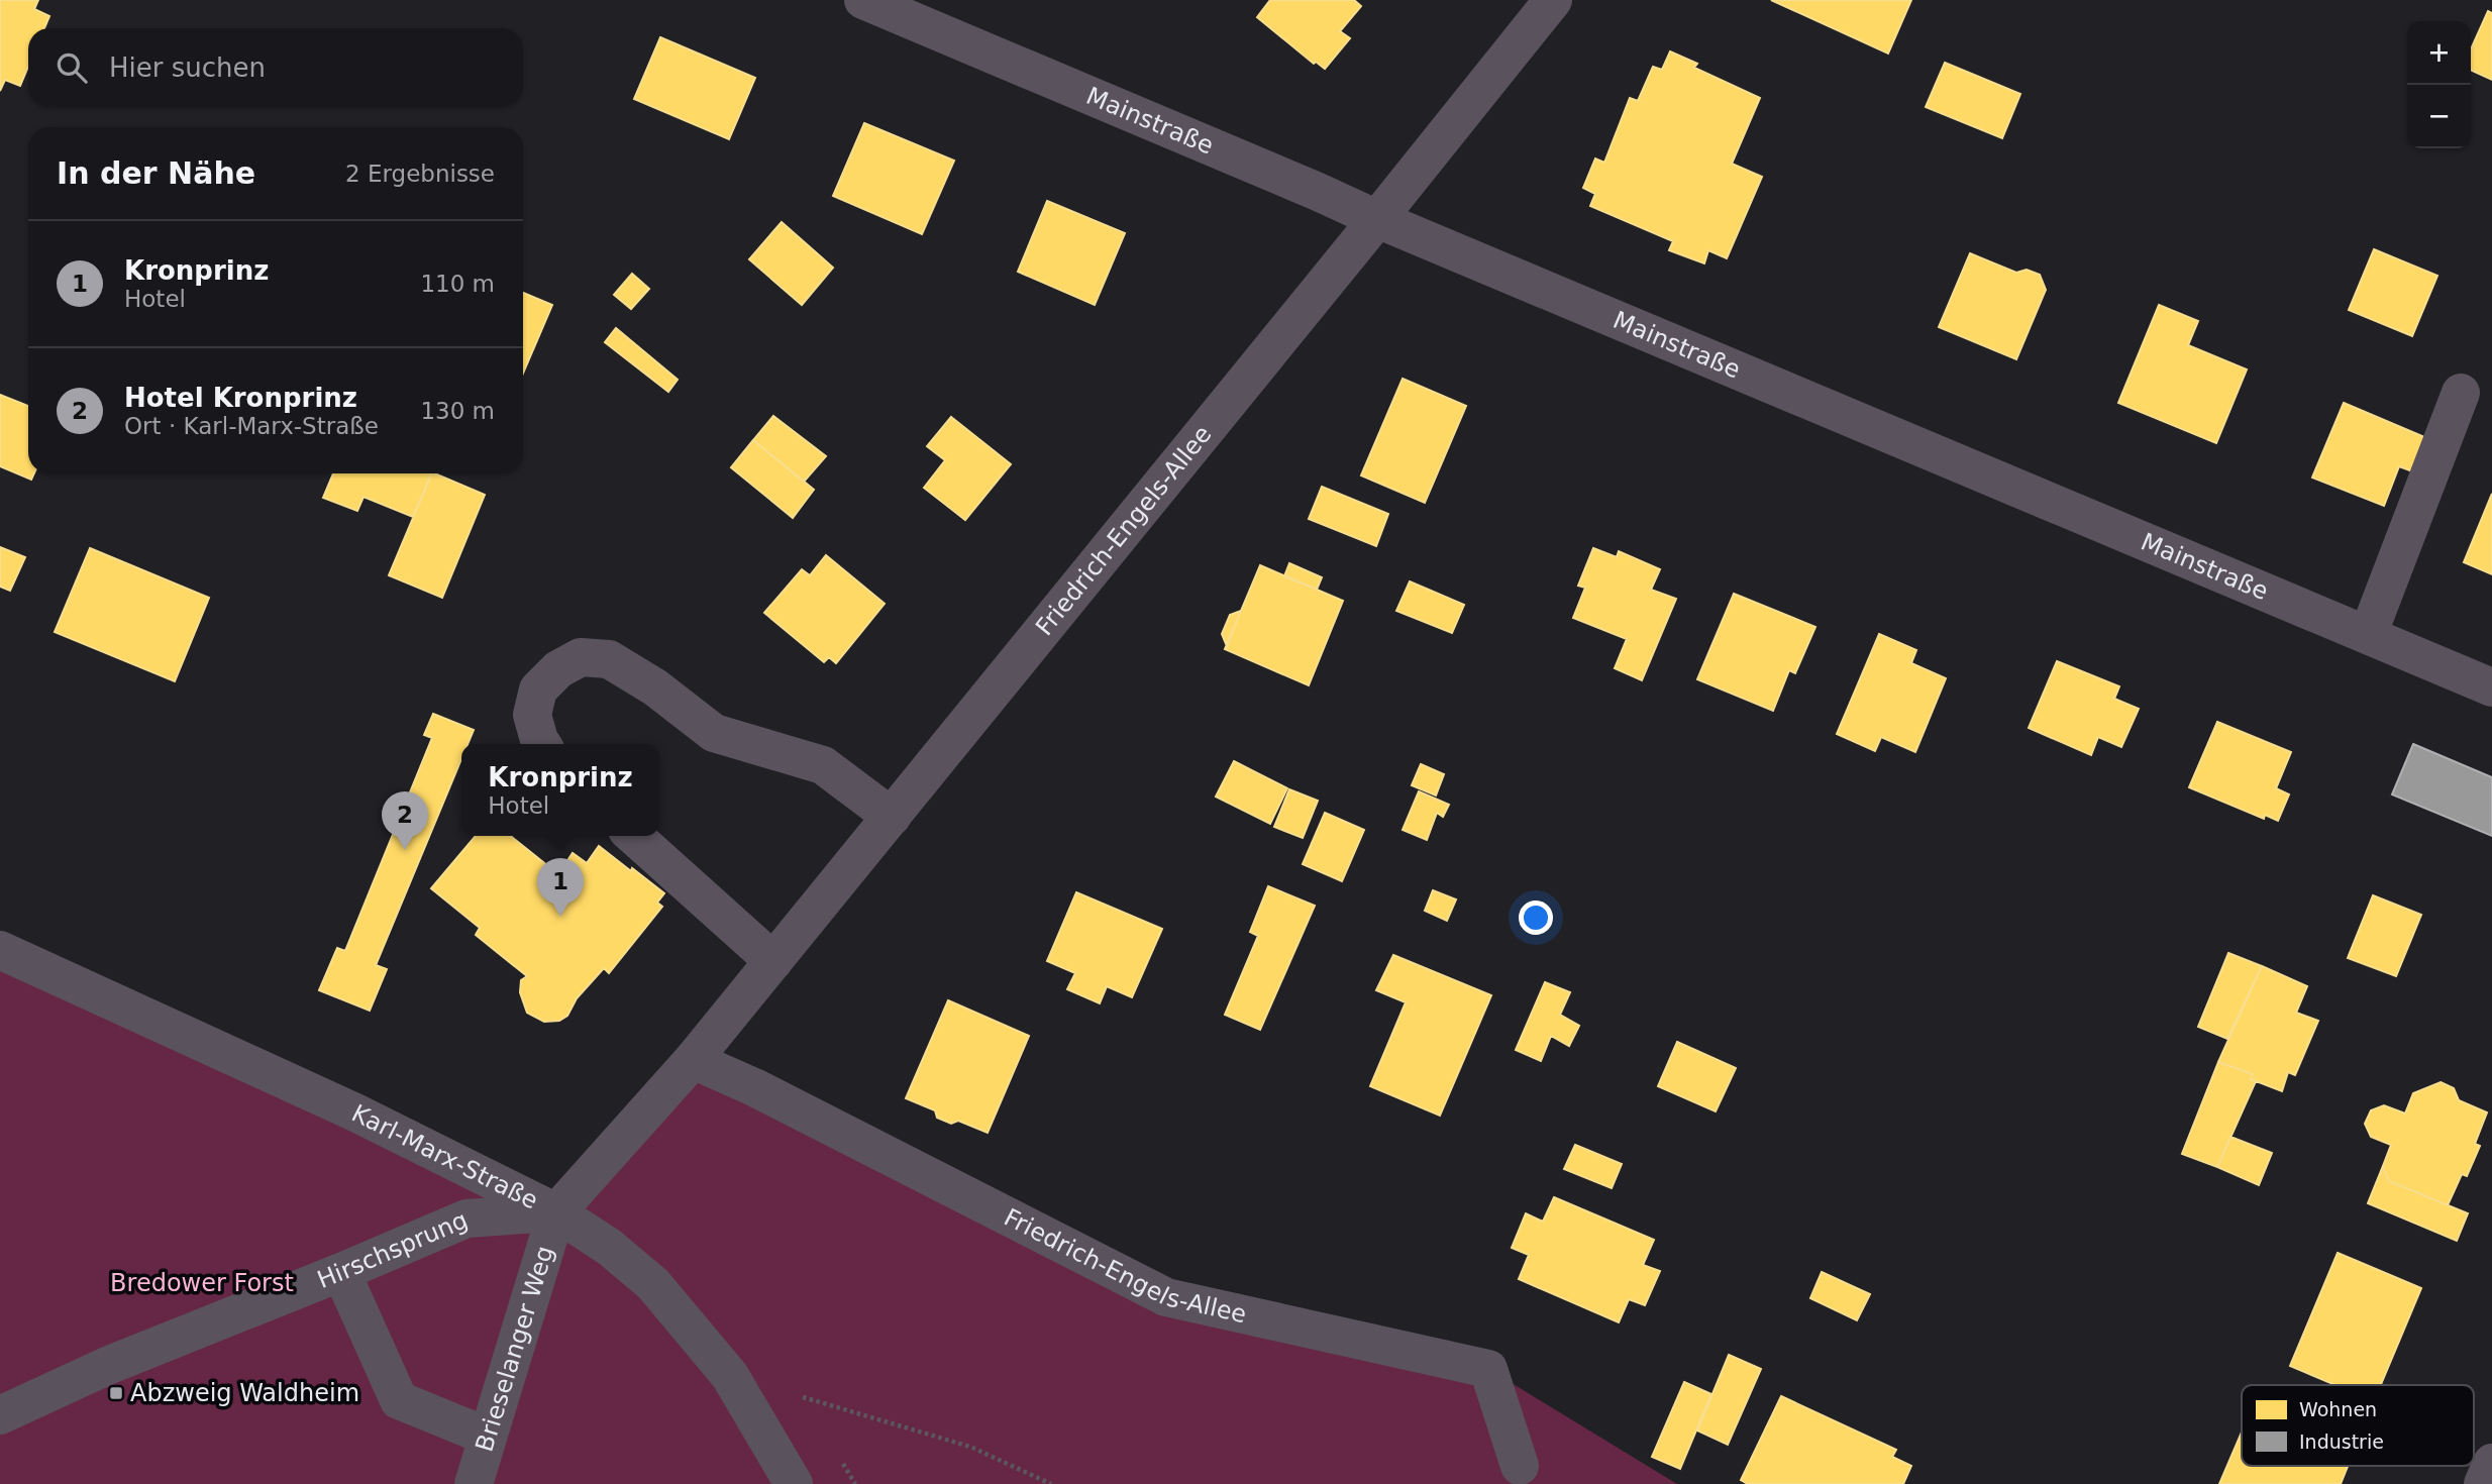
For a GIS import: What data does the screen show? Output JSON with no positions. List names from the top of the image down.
{
  "streets": {
    "street": [
      "Mainstraße",
      "Friedrich-Engels-Allee",
      "Karl-Marx-Straße",
      "Hirschsprung",
      "Brieselanger Weg"
    ]
  },
  "crossings": [
    ["Mainstraße", "Friedrich-Engels-Allee"],
    ["Friedrich-Engels-Allee", "Karl-Marx-Straße"],
    ["Friedrich-Engels-Allee", "Hirschsprung"],
    ["Friedrich-Engels-Allee", "Brieselanger Weg"],
    ["Karl-Marx-Straße", "Hirschsprung"],
    ["Karl-Marx-Straße", "Brieselanger Weg"],
    ["Hirschsprung", "Brieselanger Weg"]
  ],
  "parks": ["Bredower Forst"],
  "places": {
    "transit": ["Abzweig Waldheim"]
  },
  "legend": ["Wohnen", "Industrie"],
  "page": {
    "map_buttons": ["+", "−"],
    "search": "Hier suchen",
    "heading": ["In der Nähe", "2 Ergebnisse"],
    "list": [
      {
        "mark": "1",
        "name": "Kronprinz",
        "note": "Hotel",
        "value": "110 m"
      },
      {
        "mark": "2",
        "name": "Hotel Kronprinz",
        "note": "Ort · Karl-Marx-Straße",
        "value": "130 m"
      }
    ],
    "popup": ["Kronprinz", "Hotel"],
    "pins": ["2", "1"]
  }
}
